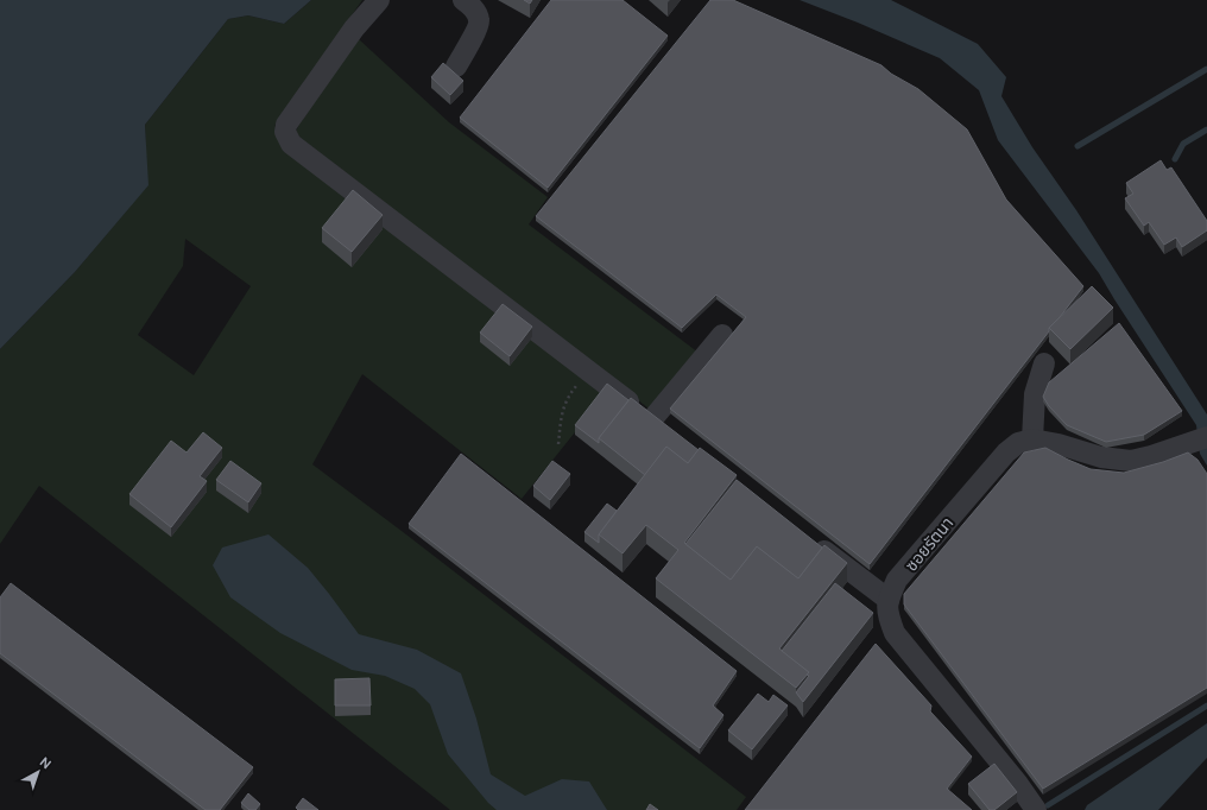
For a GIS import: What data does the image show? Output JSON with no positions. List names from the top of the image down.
{
  "streets": {
    "street": ["ซอยรัตนา"]
  },
  "north": "top right"
}
